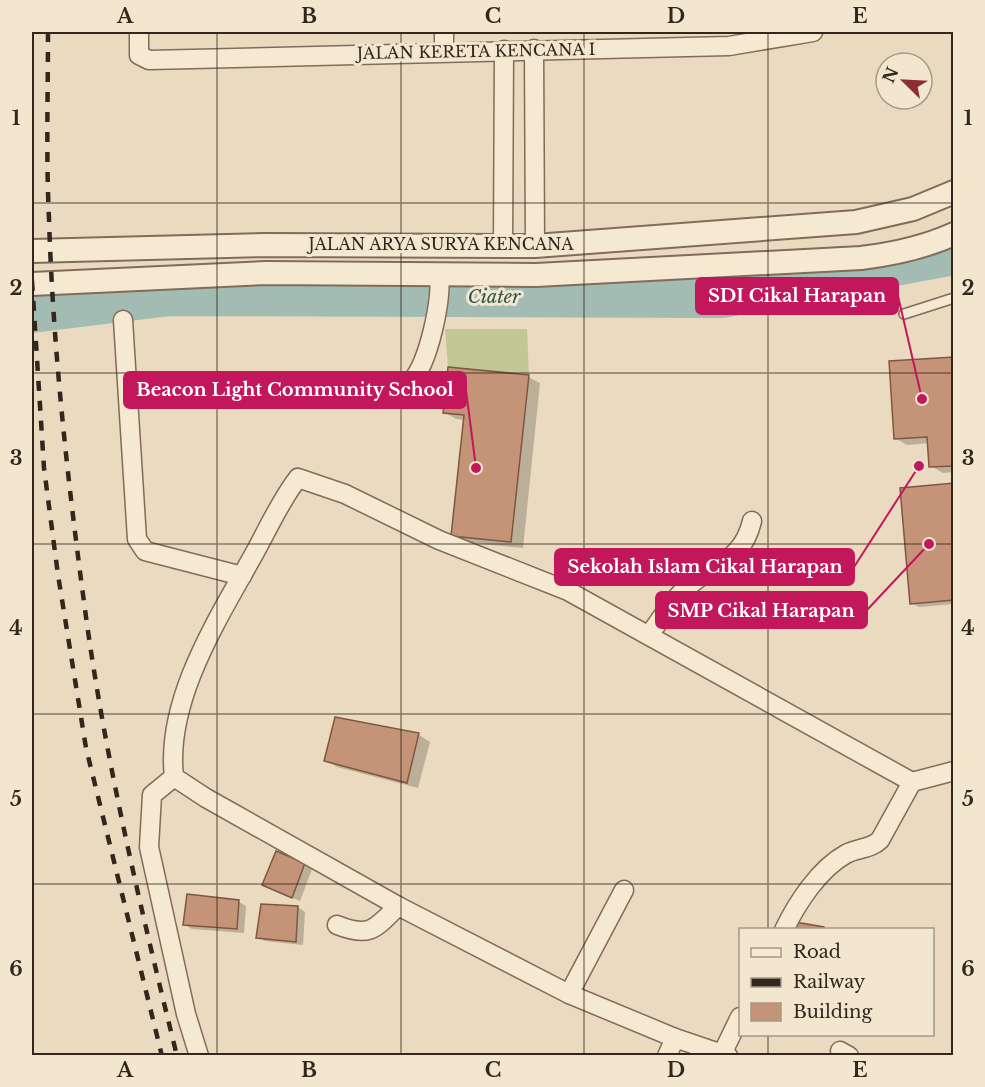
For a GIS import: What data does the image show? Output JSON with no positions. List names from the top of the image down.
{
  "streets": {
    "street": ["JALAN KERETA KENCANA I", "JALAN ARYA SURYA KENCANA"]
  },
  "water": ["Ciater"],
  "places": [
    "SDI Cikal Harapan",
    "Sekolah Islam Cikal Harapan",
    "Beacon Light Community School",
    "SMP Cikal Harapan"
  ],
  "legend": ["Road", "Railway", "Building"],
  "north": "top left",
  "grid": {
    "columns": [
      "A",
      "B",
      "C",
      "D",
      "E"
    ],
    "rows": [
      "1",
      "2",
      "3",
      "4",
      "5",
      "6"
    ]
  }
}
